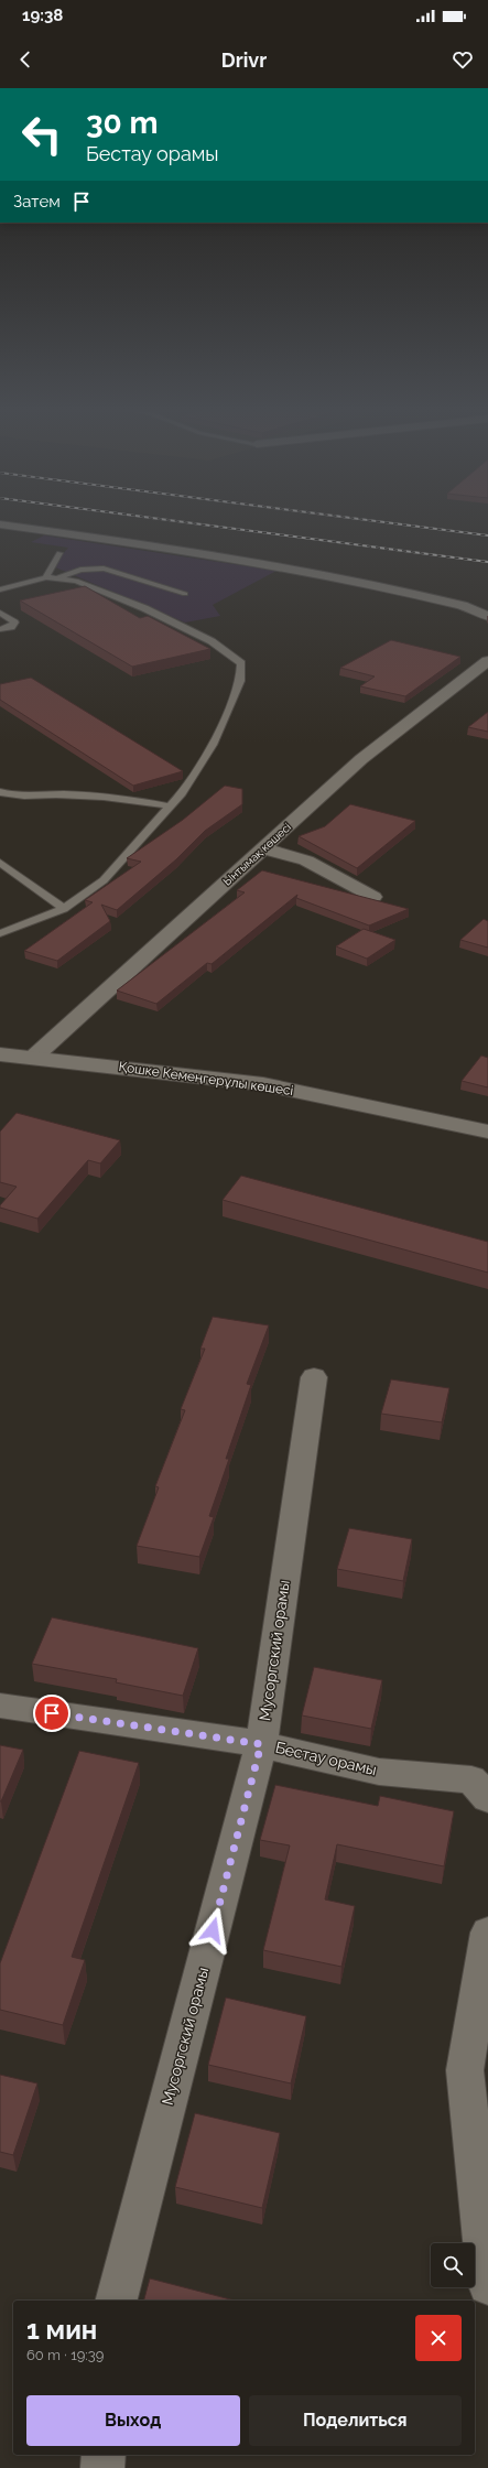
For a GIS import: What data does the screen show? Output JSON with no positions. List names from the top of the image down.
{
  "streets": {
    "street": [
      "Ынтымақ көшесі",
      "Қошке Кемеңгерұлы көшесі",
      "Мусоргский орамы",
      "Бестау орамы"
    ]
  },
  "crossings": [
    ["Ынтымақ көшесі", "Қошке Кемеңгерұлы көшесі"],
    ["Мусоргский орамы", "Бестау орамы"]
  ],
  "page": {
    "status": "19:38",
    "header": "Drivr",
    "turn": ["30 m", "Бестау орамы"],
    "then": "Затем",
    "heading": ["1 мин", "60 m · 19:39"],
    "buttons": ["Выход", "Поделиться"]
  }
}
